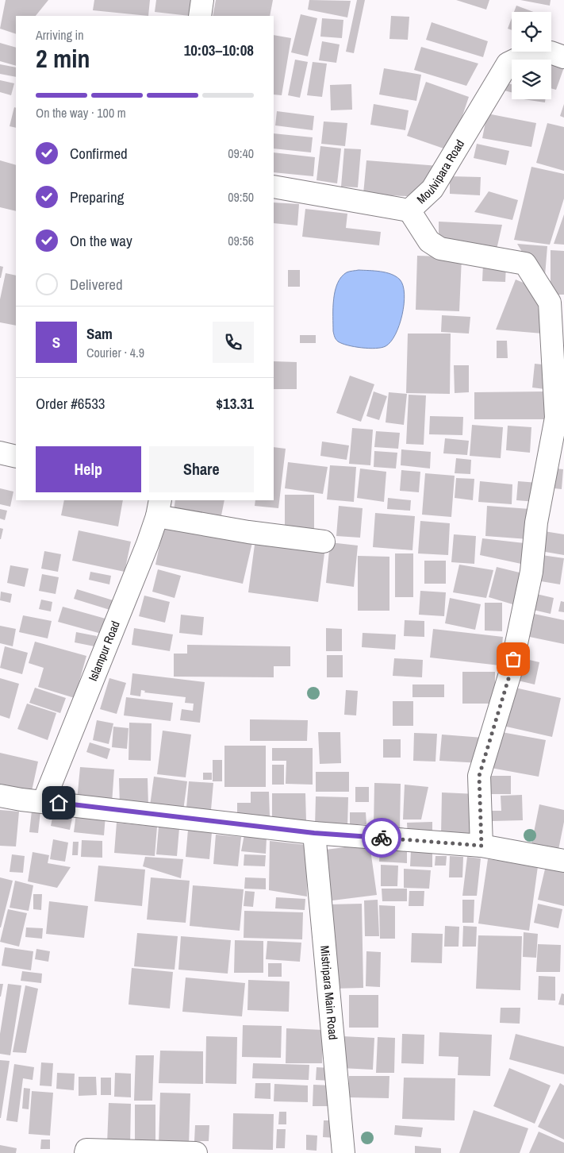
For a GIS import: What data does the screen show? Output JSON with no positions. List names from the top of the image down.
{
  "streets": {
    "street": ["Moulvipara Road", "Islampur Road", "Mistripara Main Road"]
  },
  "page": {
    "heading": ["2 min", "Arriving in", "10:03–10:08"],
    "panel": [
      "Sam",
      "Courier · 4.9",
      "Order #6533",
      "$13.31"
    ],
    "bar": "On the way · 100 m",
    "list": [
      ["Confirmed", "09:40"],
      ["Preparing", "09:50"],
      ["On the way", "09:56"],
      "Delivered"
    ],
    "round": "S",
    "buttons": ["Help", "Share"]
  }
}
